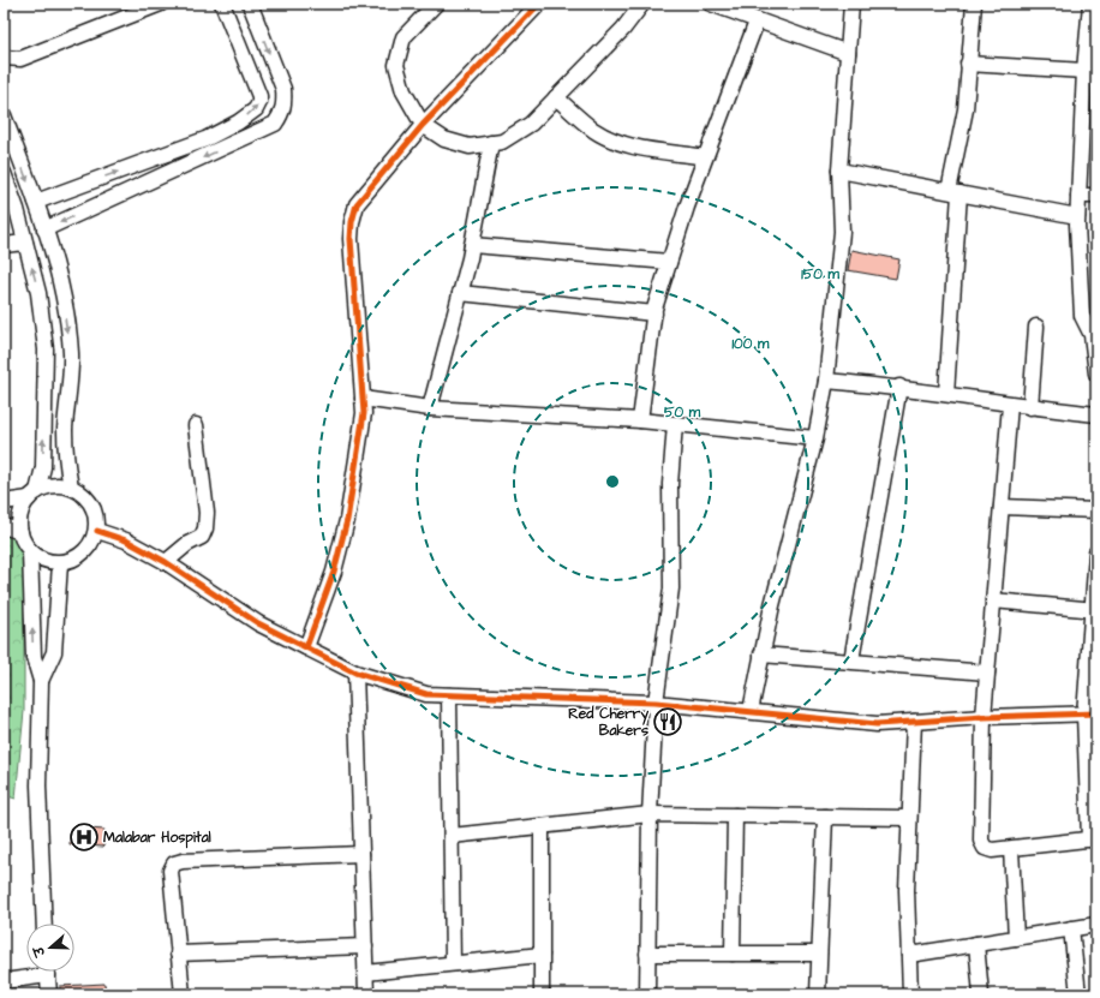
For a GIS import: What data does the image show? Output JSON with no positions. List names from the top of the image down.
{
  "places": {
    "restaurant": ["Red Cherry Bakers"],
    "hospital": ["Malabar Hospital"]
  },
  "north": "left",
  "rings": ["150 m", "100 m", "50 m"]
}
